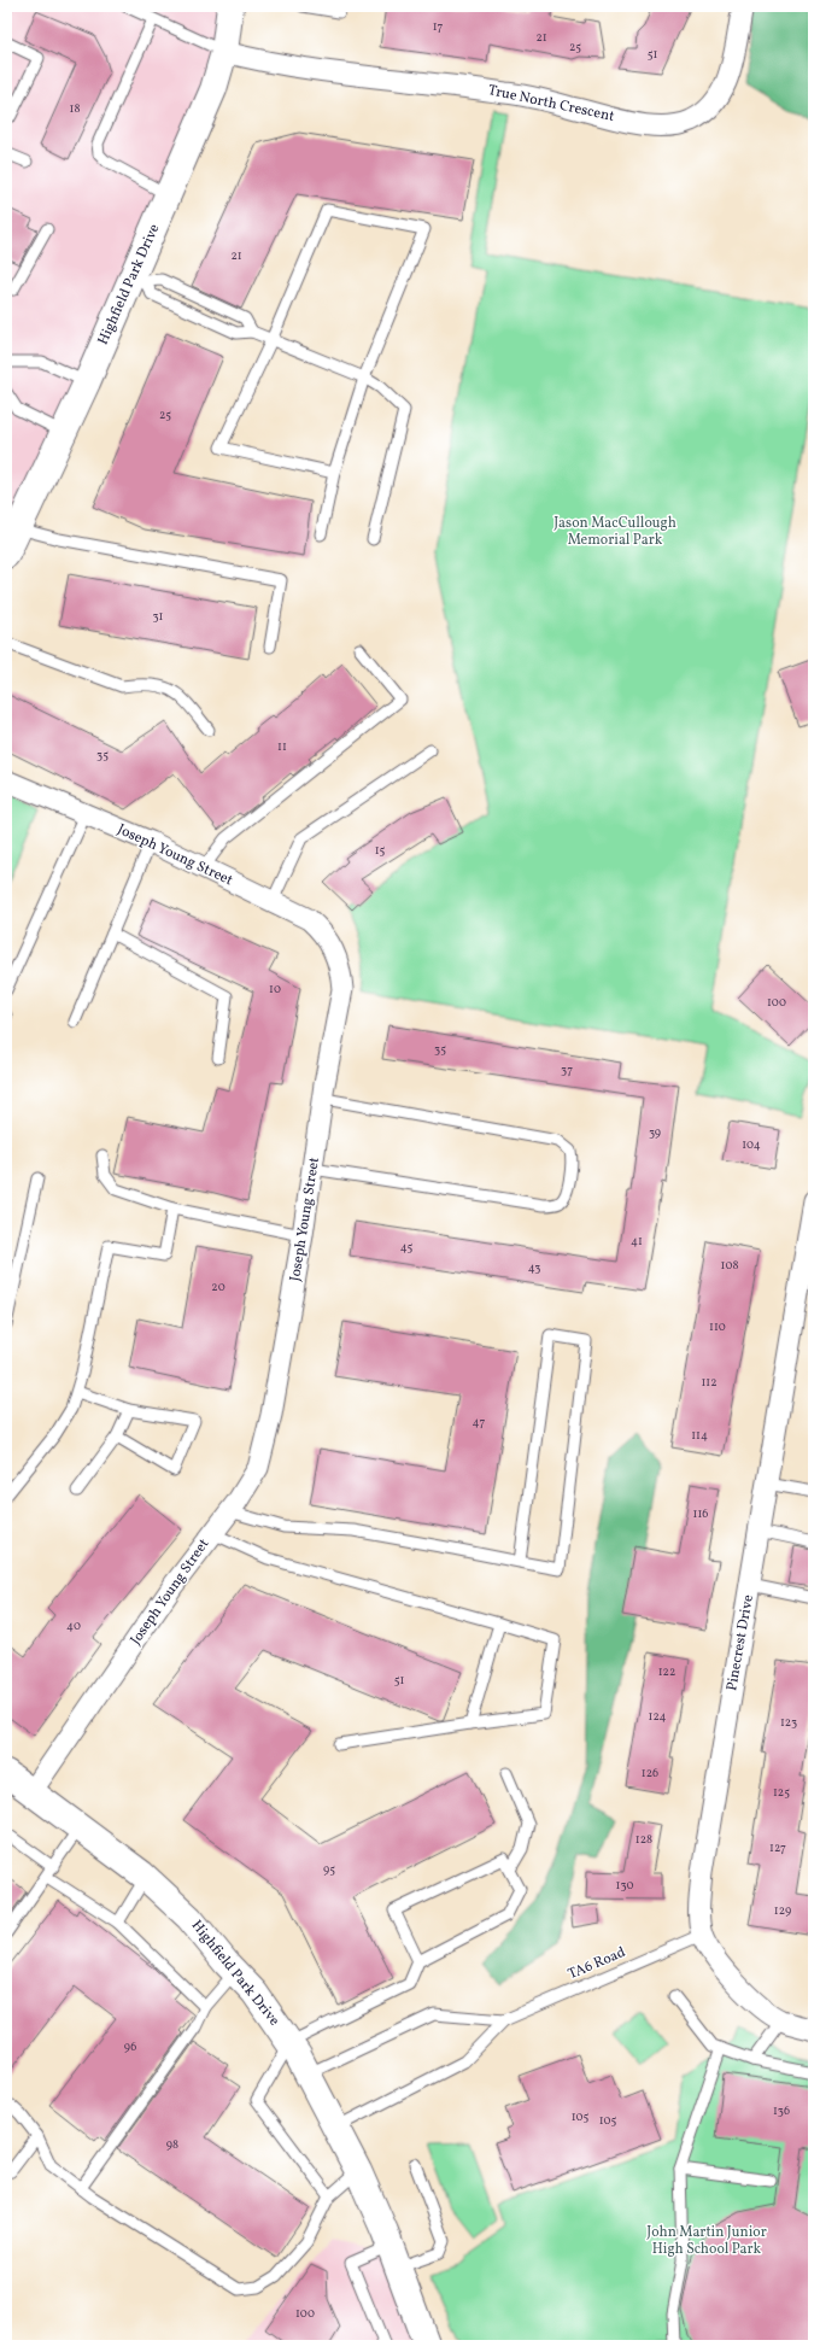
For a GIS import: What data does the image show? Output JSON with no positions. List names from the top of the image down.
{
  "streets": {
    "street": [
      "True North Crescent",
      "Highfield Park Drive",
      "Joseph Young Street",
      "Pinecrest Drive"
    ],
    "lane": ["TA6 Road"]
  },
  "crossings": [
    ["True North Crescent", "Highfield Park Drive"],
    ["Highfield Park Drive", "Joseph Young Street"],
    ["Highfield Park Drive", "TA6 Road"],
    ["Pinecrest Drive", "TA6 Road"]
  ],
  "parks": ["Jason MacCullough Memorial Park", "John Martin Junior High School Park"],
  "house_numbers": [
    "17",
    "21",
    "25",
    "51",
    "18",
    "21",
    "25",
    "31",
    "11",
    "35",
    "15",
    "10",
    "100",
    "35",
    "37",
    "39",
    "104",
    "41",
    "45",
    "108",
    "43",
    "20",
    "110",
    "112",
    "47",
    "114",
    "116",
    "40",
    "122",
    "51",
    "124",
    "123",
    "126",
    "125",
    "128",
    "127",
    "95",
    "130",
    "129",
    "96",
    "136",
    "105",
    "105",
    "98",
    "100"
  ]
}
